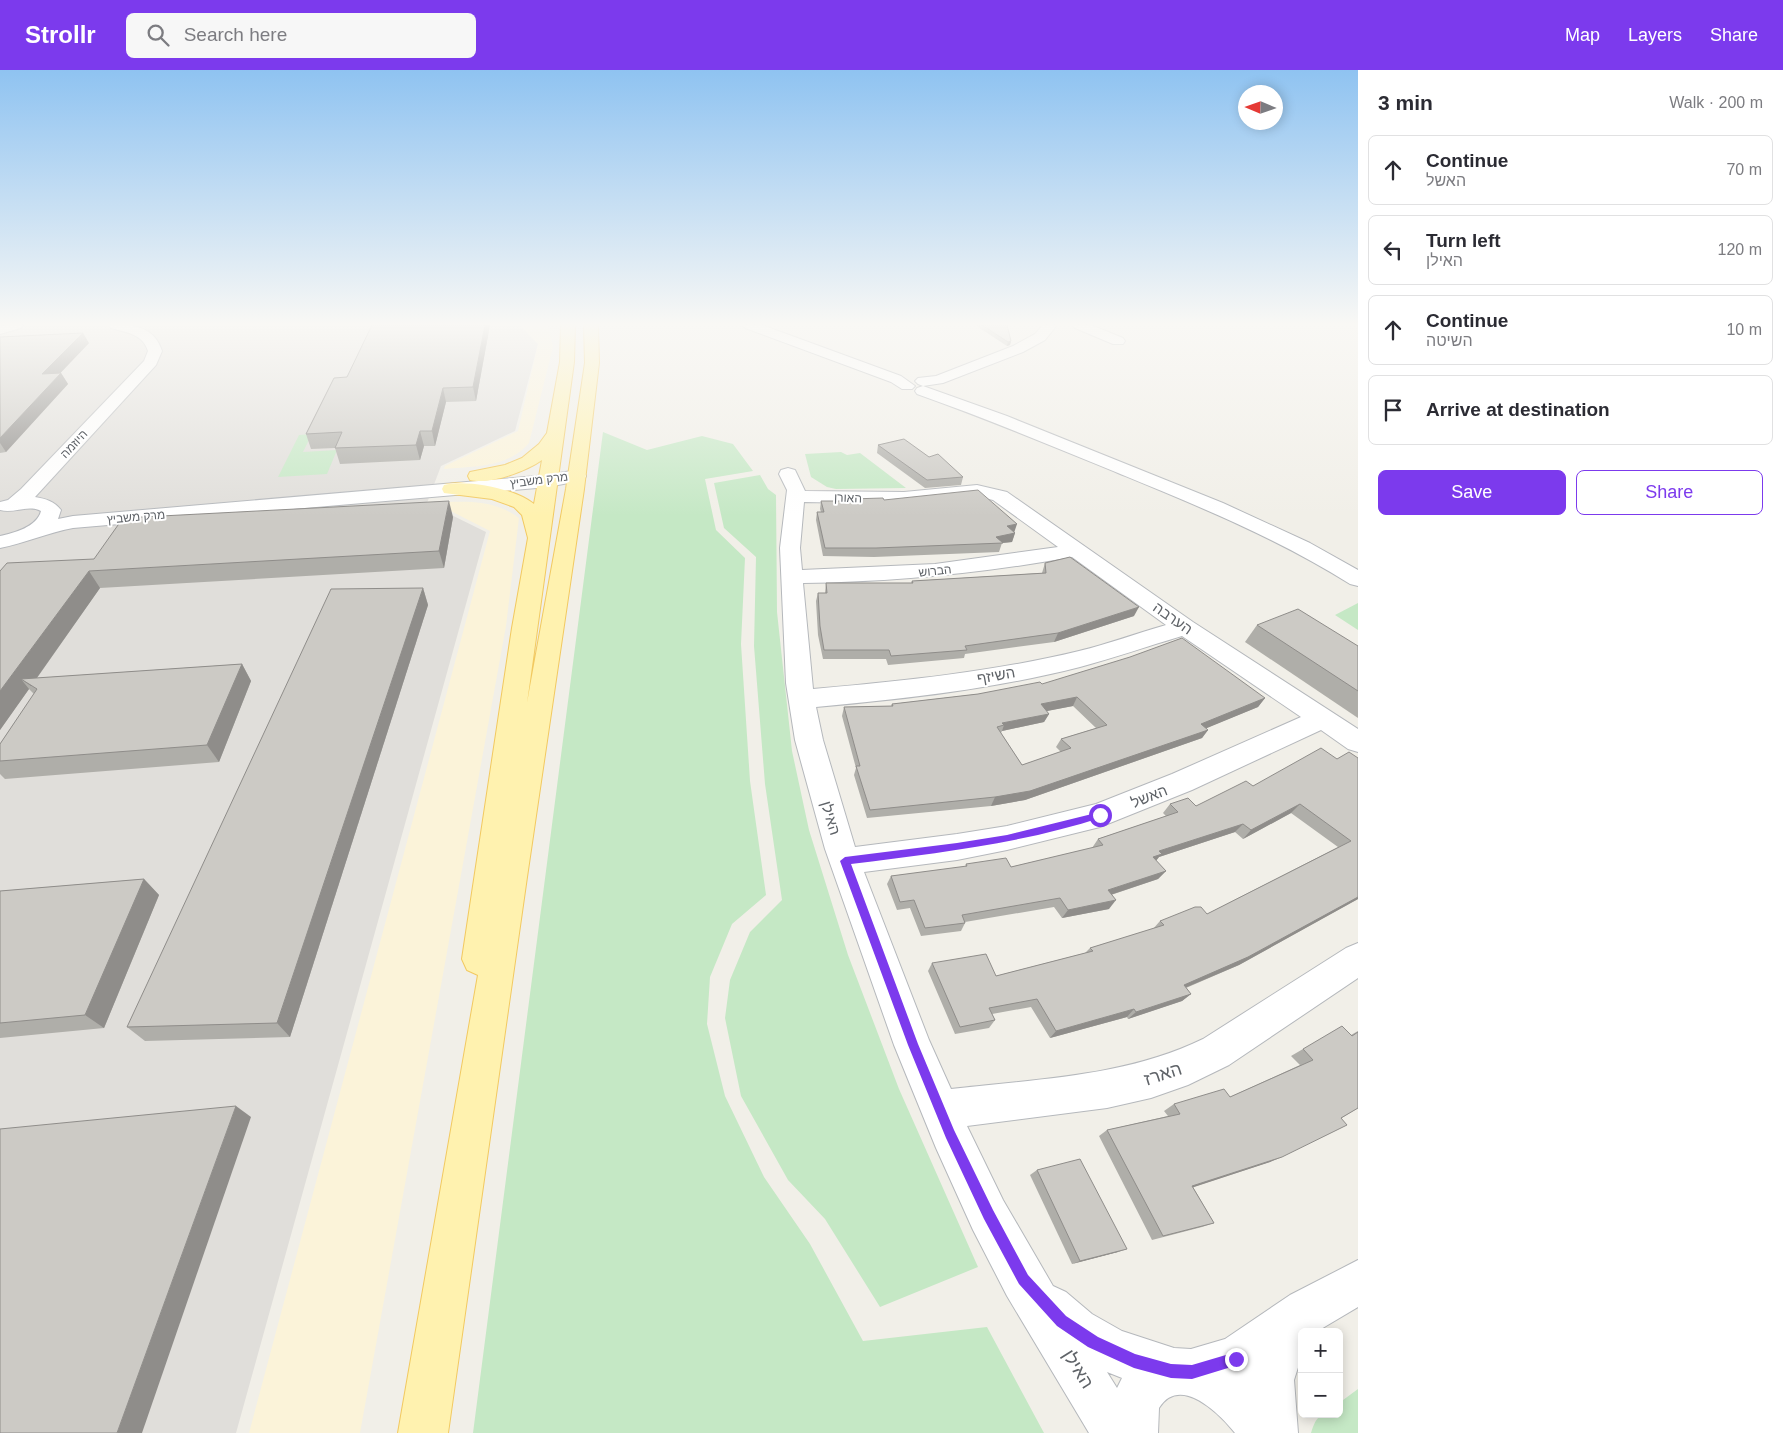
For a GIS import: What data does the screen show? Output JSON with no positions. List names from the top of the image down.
{
  "streets": {
    "street": [
      "היוזמה",
      "מרק משביץ",
      "האורן",
      "הברוש",
      "הערבה",
      "השיזף",
      "האשל",
      "האילן",
      "הארז"
    ]
  },
  "crossings": [
    ["היוזמה", "מרק משביץ"],
    ["האורן", "הערבה"],
    ["האורן", "האילן"],
    ["הברוש", "הערבה"],
    ["הברוש", "האילן"],
    ["הערבה", "השיזף"],
    ["הערבה", "האשל"],
    ["השיזף", "האילן"],
    ["האשל", "האילן"],
    ["האילן", "הארז"]
  ],
  "north": "left",
  "page": {
    "header": "Strollr",
    "search": "Search here",
    "nav": ["Map", "Layers", "Share"],
    "heading": ["3 min", "Walk · 200 m"],
    "list": [
      ["Continue", "האשל", "70 m"],
      ["Turn left", "האילן", "120 m"],
      ["Continue", "השיטה", "10 m"],
      "Arrive at destination"
    ],
    "buttons": ["Save", "Share"],
    "map_buttons": ["+", "−"]
  }
}
